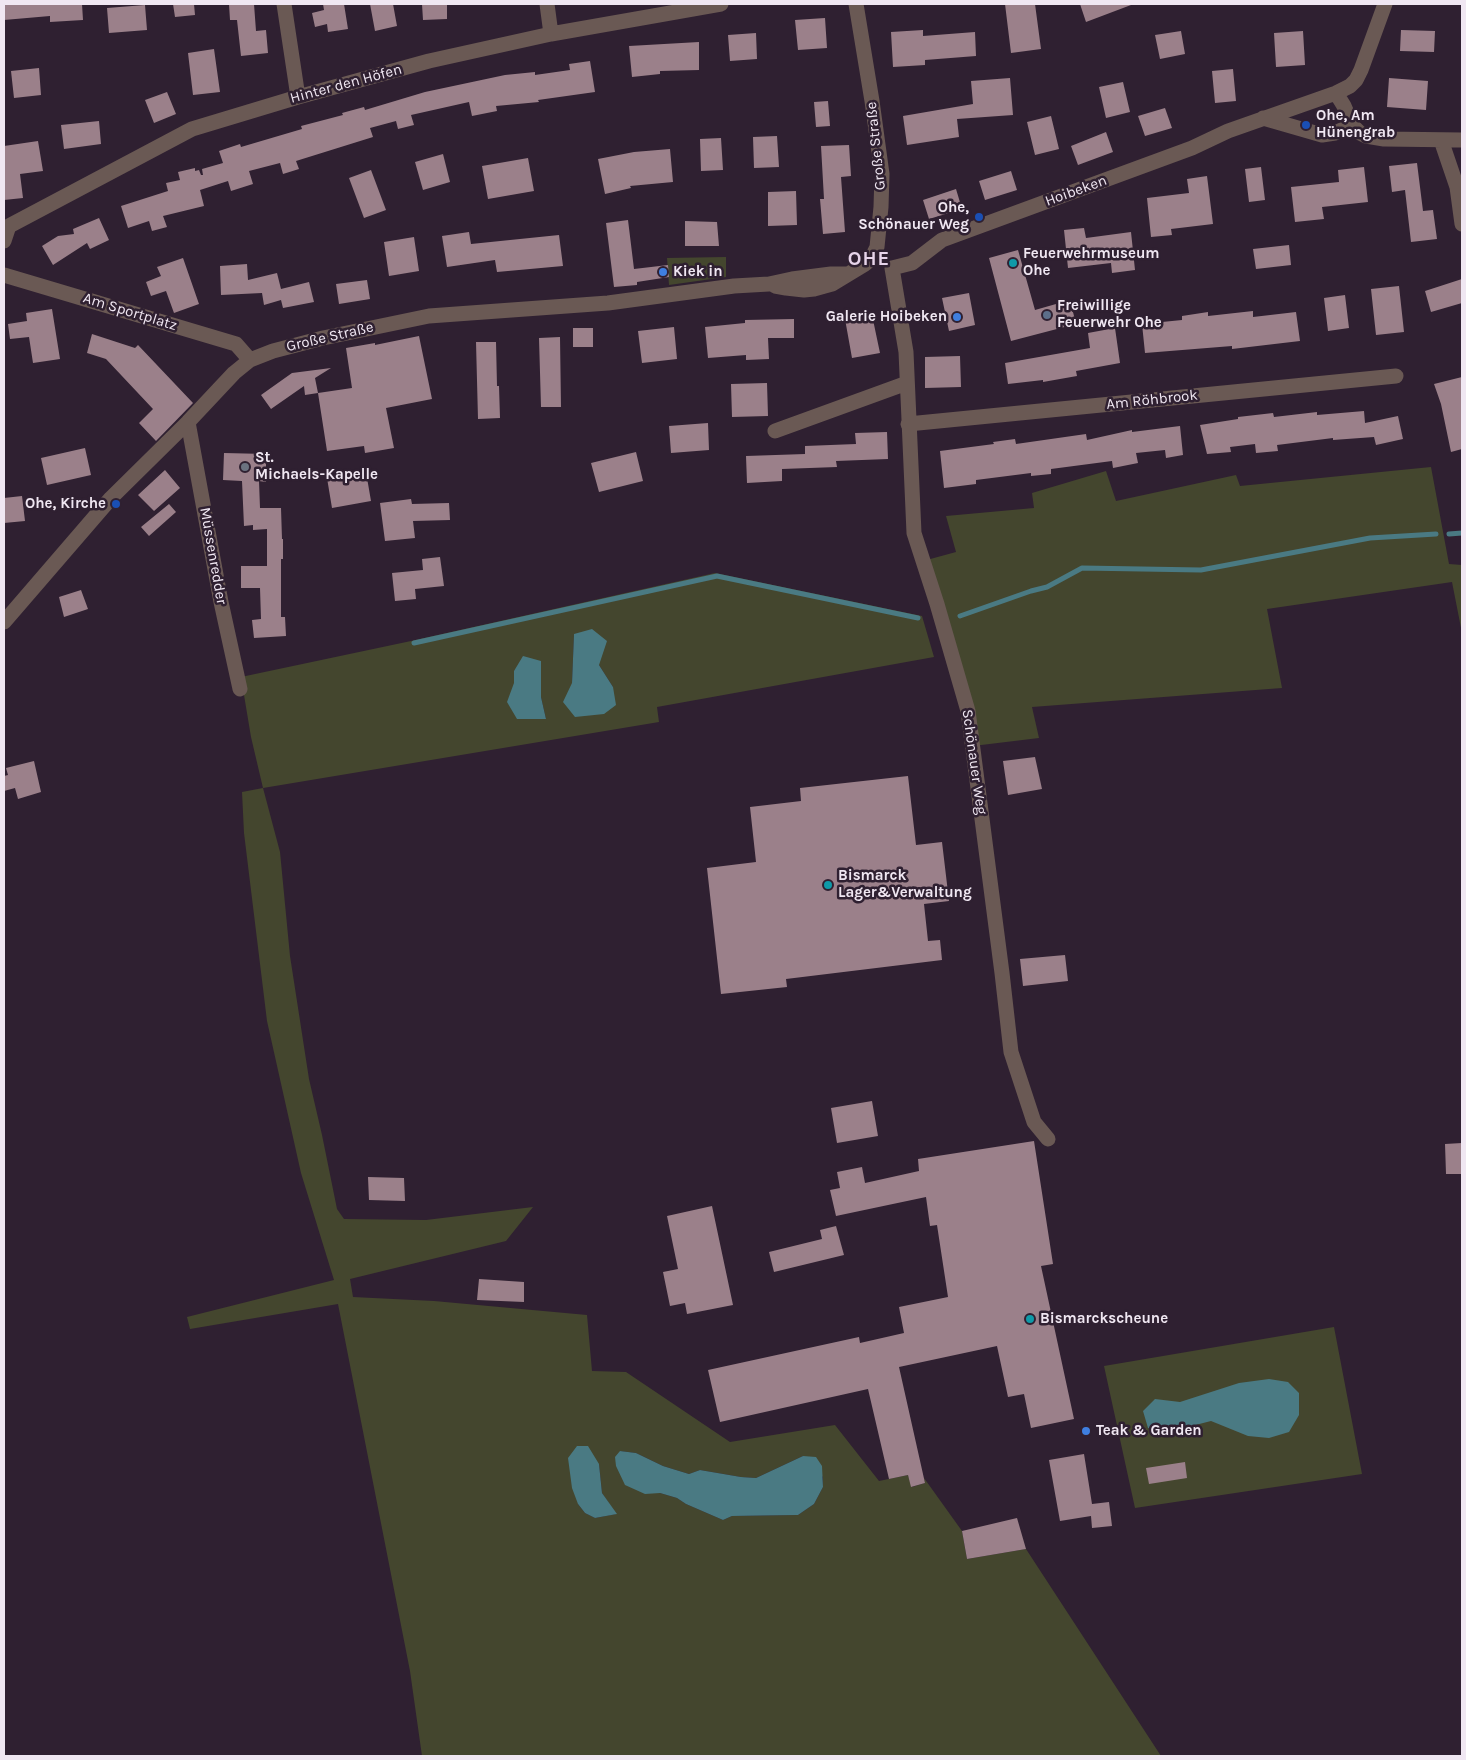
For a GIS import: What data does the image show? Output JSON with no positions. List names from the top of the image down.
{
  "streets": {
    "street": [
      "Hinter den Höfen",
      "Große Straße",
      "Hoibeken",
      "Am Sportplatz",
      "Am Röhbrook",
      "Müssenredder",
      "Schönauer Weg"
    ]
  },
  "crossings": [
    ["Große Straße", "Am Sportplatz"],
    ["Große Straße", "Müssenredder"],
    ["Hoibeken", "Schönauer Weg"],
    ["Am Röhbrook", "Schönauer Weg"]
  ],
  "districts": ["OHE"],
  "places": [
    "Ohe, Am Hünengrab",
    "Ohe, Schönauer Weg",
    "Feuerwehrmuseum Ohe",
    "Kiek in",
    "Freiwillige Feuerwehr Ohe",
    "Galerie Hoibeken",
    "St. Michaels-Kapelle",
    "Ohe, Kirche",
    "Bismarck Lager&Verwaltung",
    "Bismarckscheune",
    "Teak & Garden"
  ]
}
